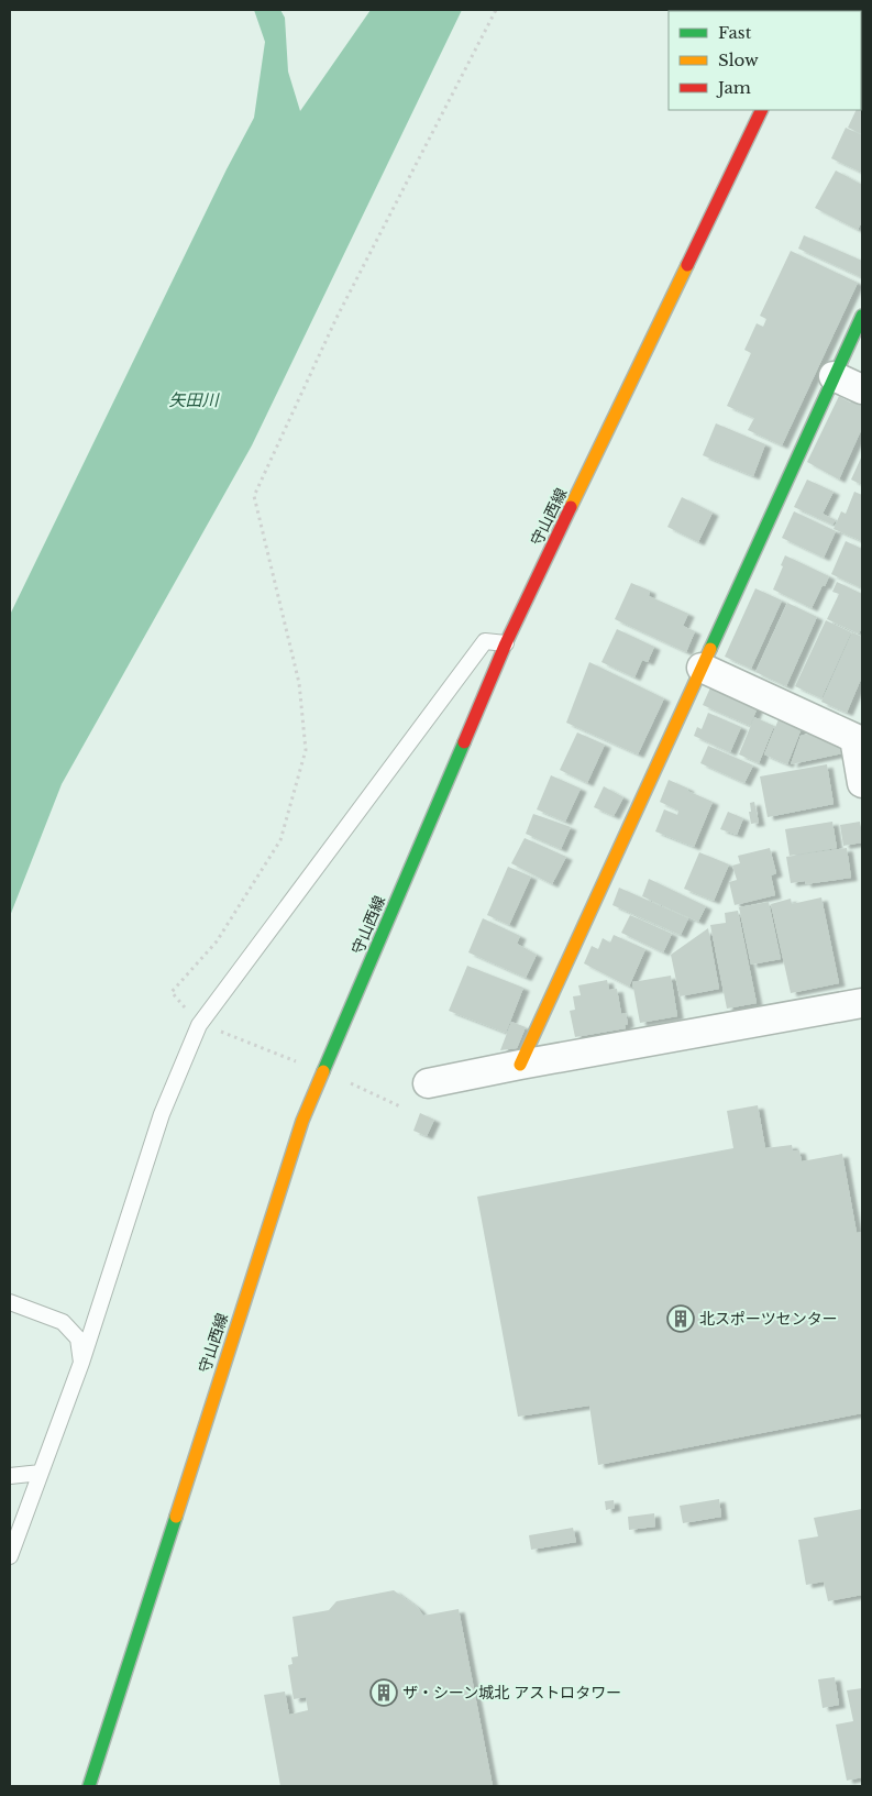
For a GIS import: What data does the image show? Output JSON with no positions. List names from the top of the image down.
{
  "streets": {
    "main road": ["守山西線"]
  },
  "water": ["矢田川"],
  "places": {
    "building": ["北スポーツセンター", "ザ・シーン城北 アストロタワー"]
  },
  "legend": ["Fast", "Slow", "Jam"]
}
